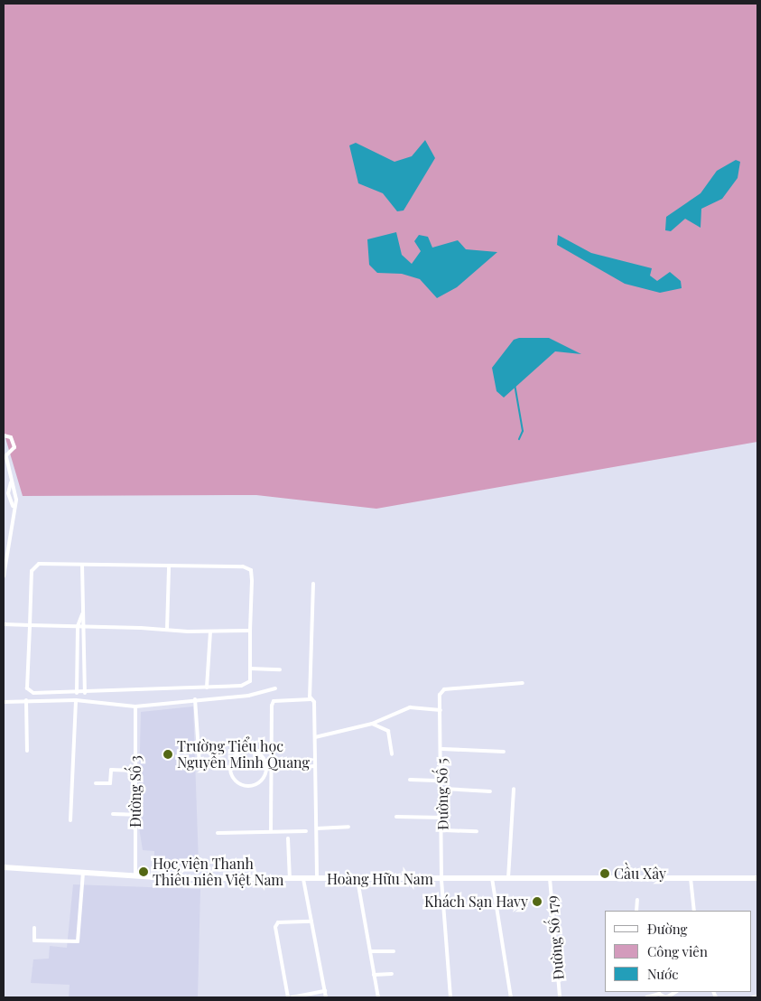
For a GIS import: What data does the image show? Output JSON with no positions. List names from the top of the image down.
{
  "streets": {
    "main road": ["Hoàng Hữu Nam"],
    "street": ["Đường Số 3", "Đường Số 5", "Đường Số 179"]
  },
  "crossings": [
    ["Đường Số 3", "Hoàng Hữu Nam"],
    ["Đường Số 5", "Hoàng Hữu Nam"],
    ["Hoàng Hữu Nam", "Đường Số 179"]
  ],
  "places": [
    "Trường Tiểu học Nguyễn Minh Quang",
    "Học viện Thanh Thiếu niên Việt Nam",
    "Cầu Xây",
    "Khách Sạn Havy"
  ],
  "legend": ["Đường", "Công viên", "Nước"]
}
